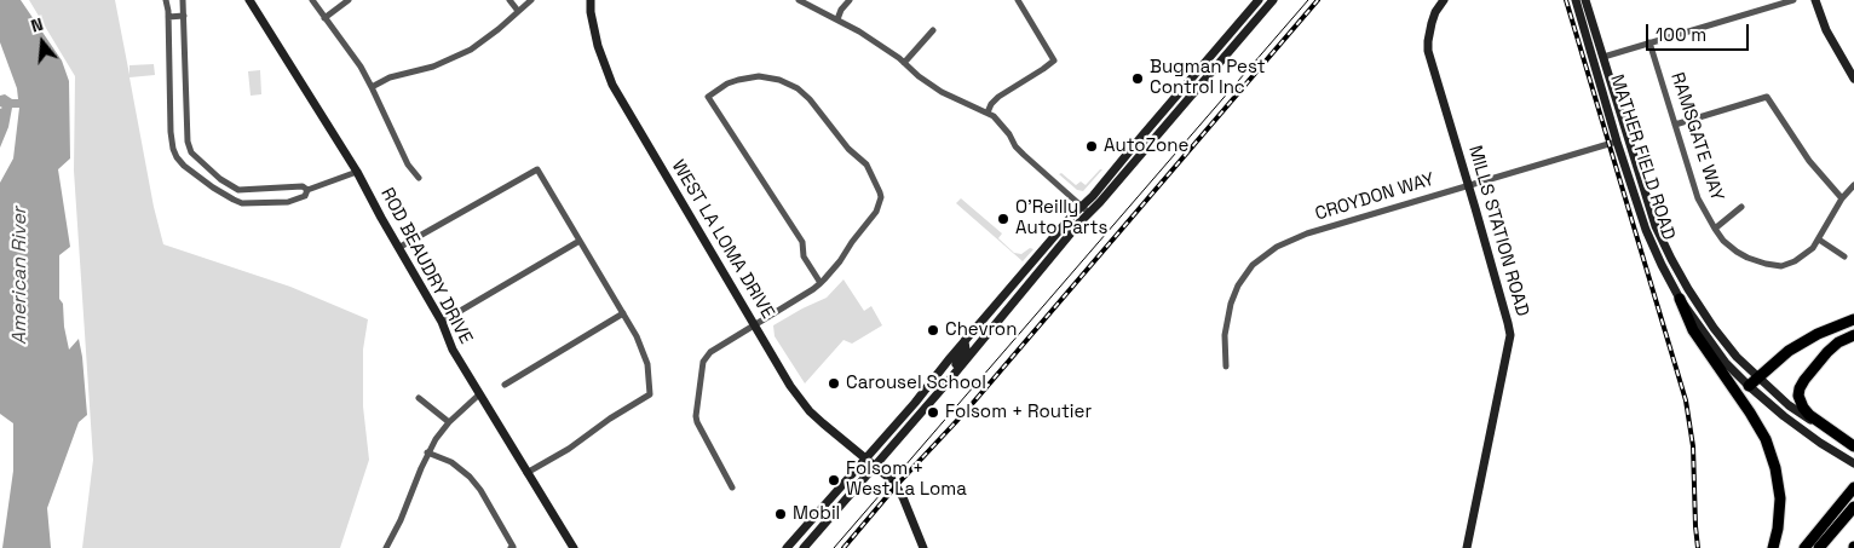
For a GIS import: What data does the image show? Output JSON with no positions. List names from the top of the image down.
{
  "streets": {
    "main road": [
      "MATHER FIELD ROAD",
      "MILLS STATION ROAD",
      "WEST LA LOMA DRIVE",
      "ROD BEAUDRY DRIVE"
    ],
    "street": ["RAMSGATE WAY", "CROYDON WAY"]
  },
  "crossings": [
    ["MATHER FIELD ROAD", "CROYDON WAY"],
    ["CROYDON WAY", "MILLS STATION ROAD"]
  ],
  "water": ["American River"],
  "places": [
    "Bugman Pest Control Inc",
    "AutoZone",
    "O'Reilly Auto Parts",
    "Chevron",
    "Carousel School",
    "Folsom + Routier",
    "Folsom + West La Loma",
    "Mobil"
  ],
  "scale_bar": "100 m",
  "north": "top"
}
